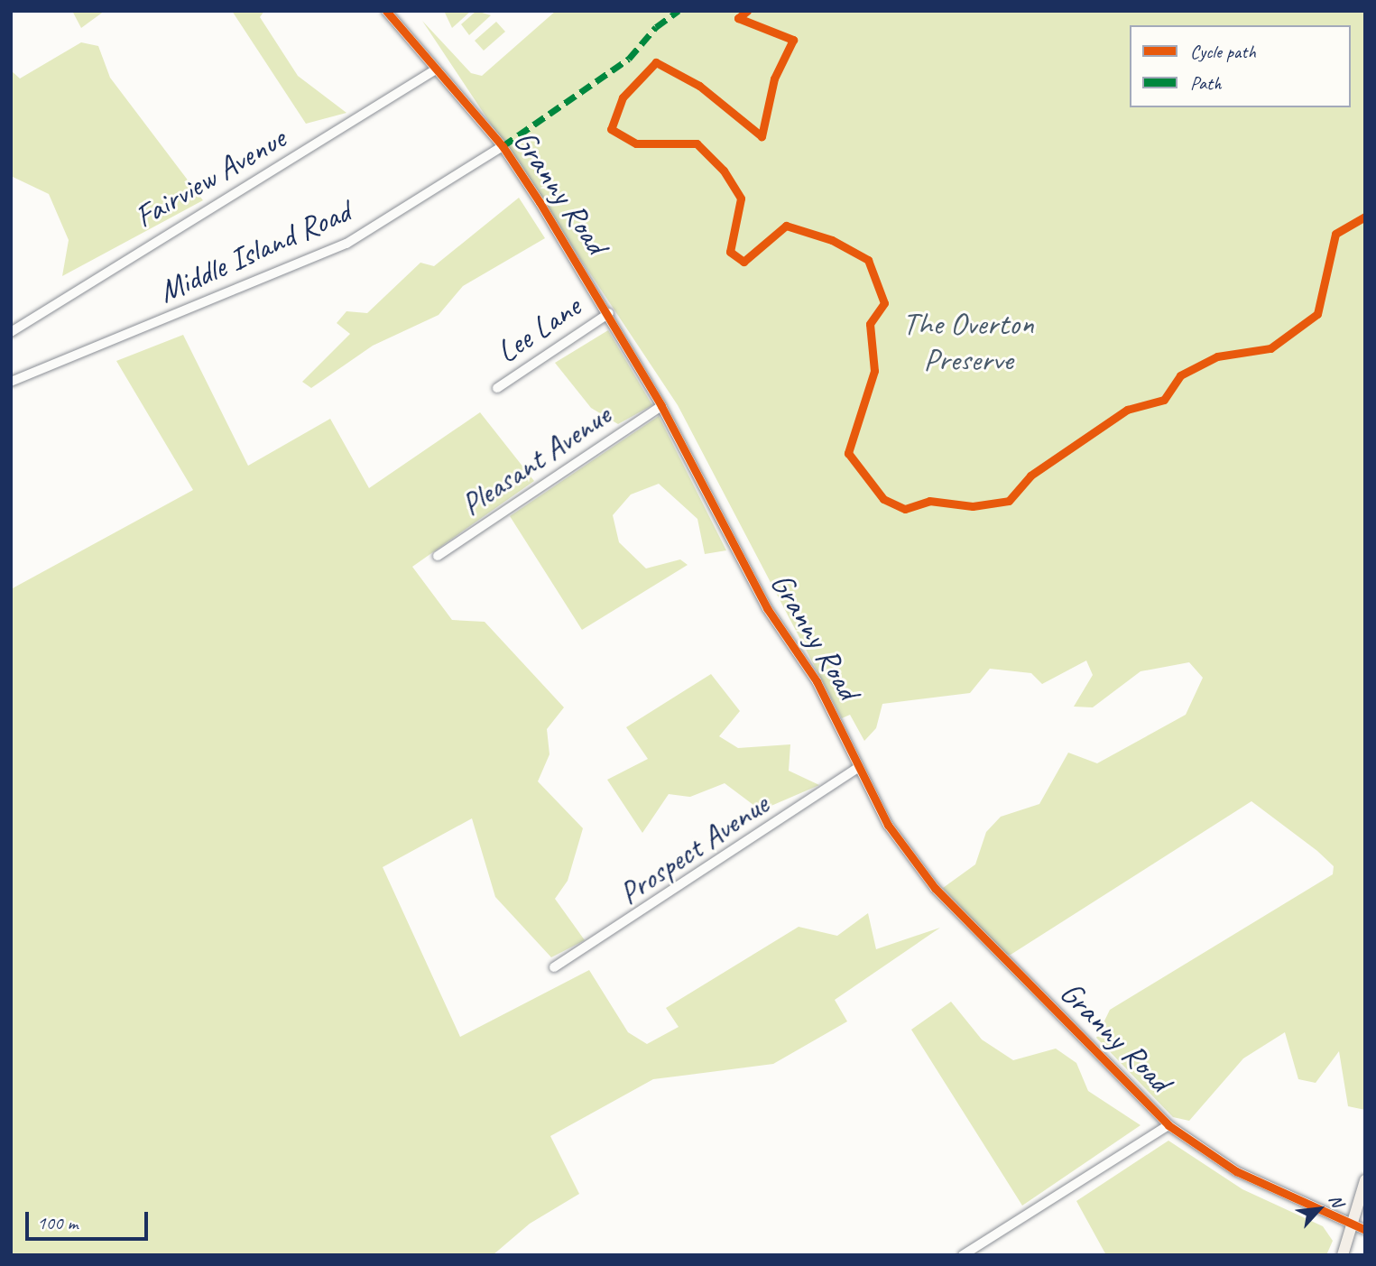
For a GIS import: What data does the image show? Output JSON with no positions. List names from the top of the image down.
{
  "streets": {
    "street": [
      "Fairview Avenue",
      "Granny Road",
      "Middle Island Road",
      "Lee Lane",
      "Pleasant Avenue",
      "Prospect Avenue"
    ]
  },
  "crossings": [
    ["Fairview Avenue", "Granny Road"],
    ["Granny Road", "Middle Island Road"],
    ["Granny Road", "Lee Lane"],
    ["Granny Road", "Pleasant Avenue"],
    ["Granny Road", "Prospect Avenue"]
  ],
  "parks": ["The Overton Preserve"],
  "legend": ["Cycle path", "Path"],
  "scale_bar": "100 m",
  "north": "top right"
}
